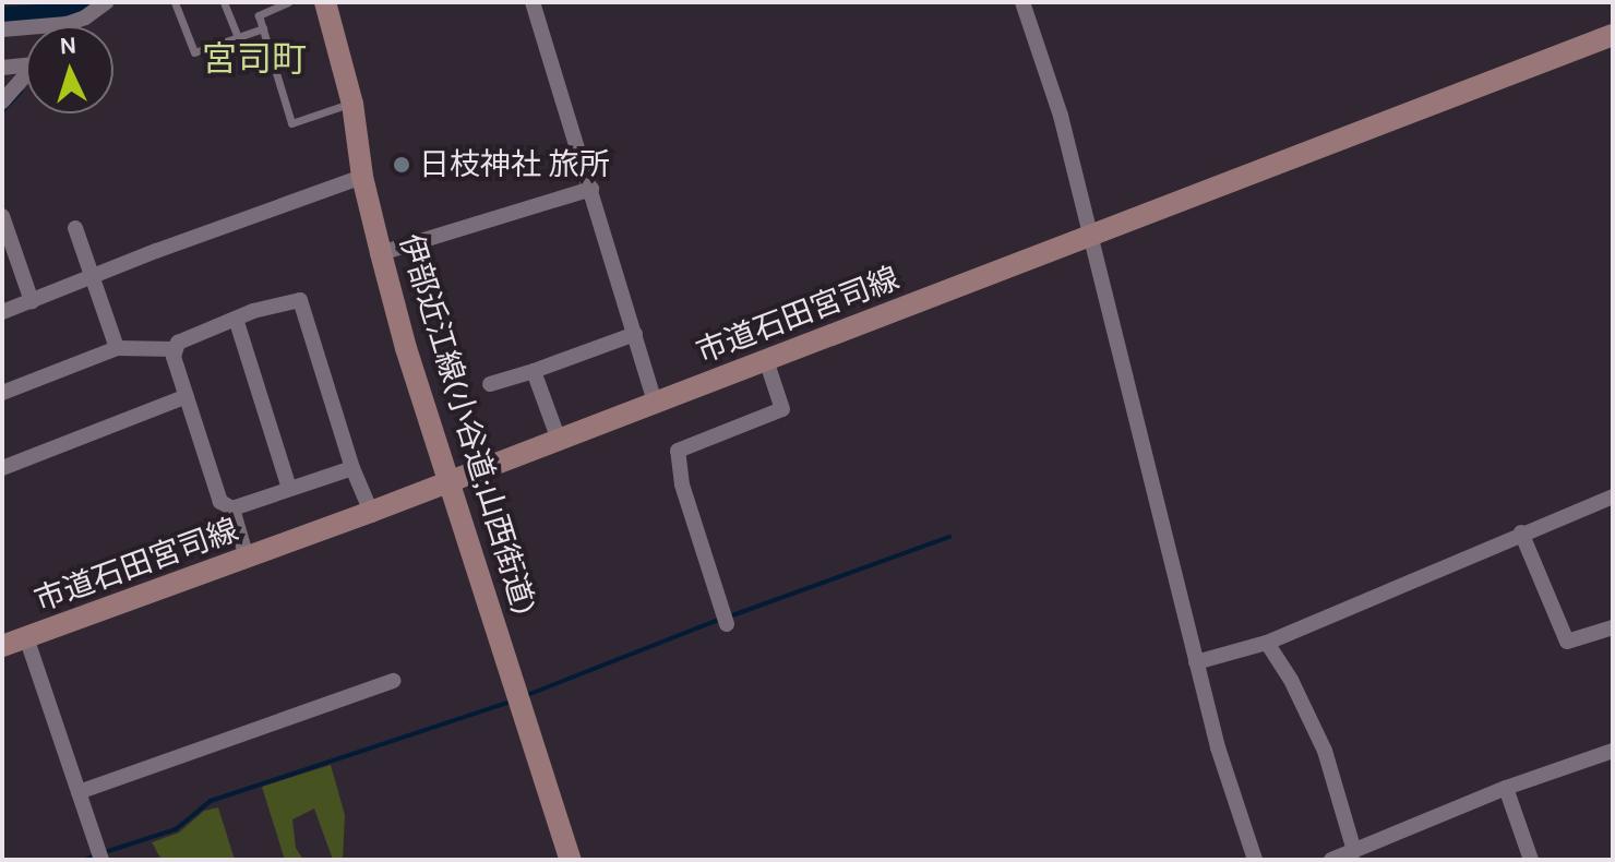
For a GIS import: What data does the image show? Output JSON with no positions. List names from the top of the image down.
{
  "streets": {
    "street": ["市道石田宮司線", "伊部近江線(小谷道;山西街道)"]
  },
  "crossings": [
    ["市道石田宮司線", "伊部近江線(小谷道;山西街道)"]
  ],
  "districts": ["宮司町"],
  "places": ["日枝神社 旅所"],
  "north": "top"
}
